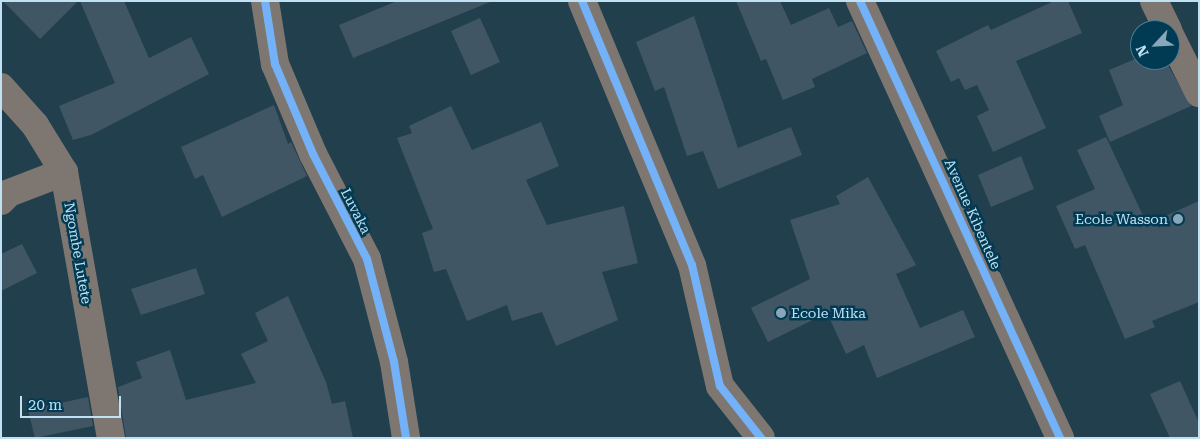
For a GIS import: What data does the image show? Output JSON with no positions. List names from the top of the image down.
{
  "streets": {
    "street": ["Luvaka", "Avenue Kibentele", "Ngombe Lutete"]
  },
  "places": ["Ecole Wasson", "Ecole Mika"],
  "scale_bar": "20 m",
  "north": "bottom left"
}
